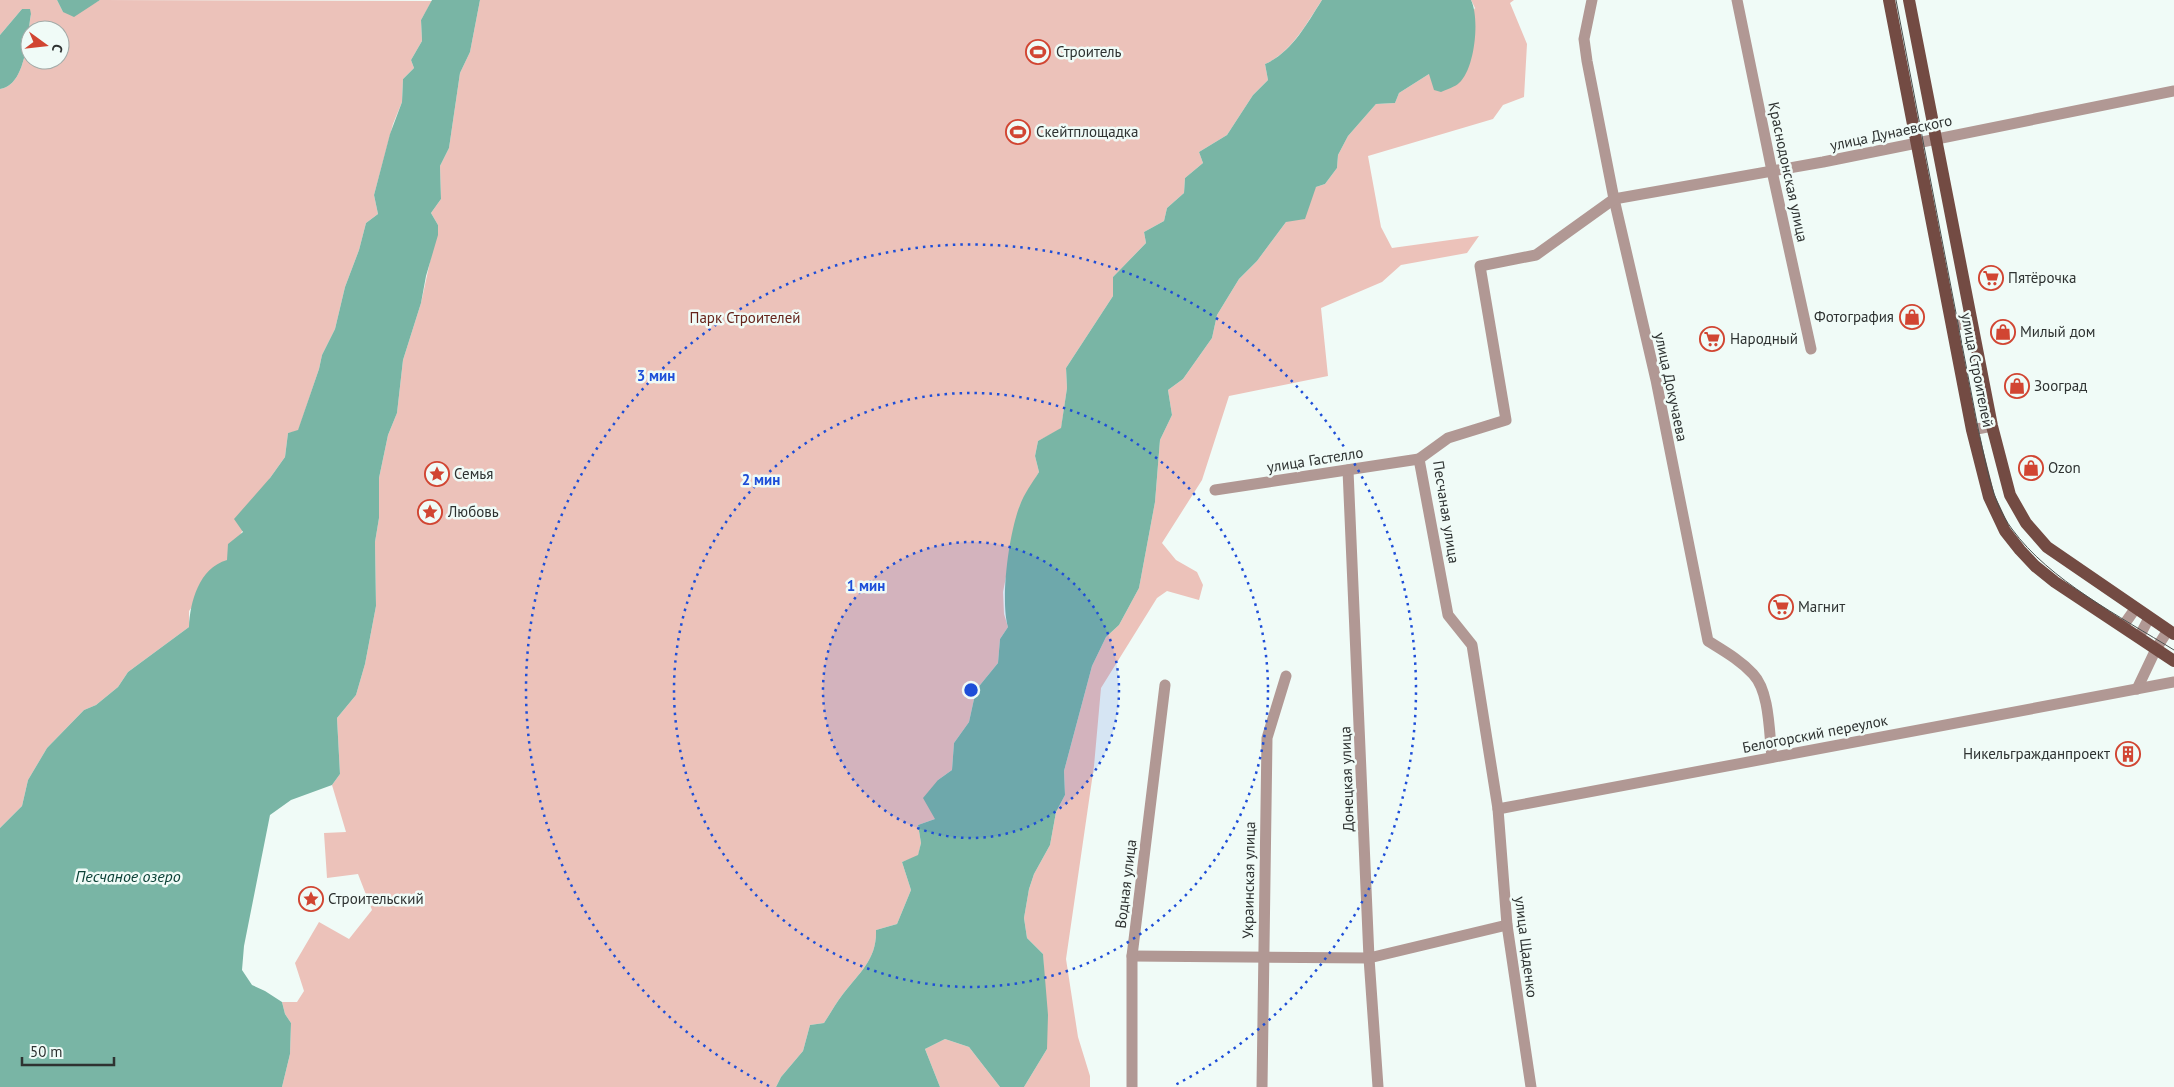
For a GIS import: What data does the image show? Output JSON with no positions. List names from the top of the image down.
{
  "streets": {
    "main road": ["улица Строителей"],
    "street": [
      "улица Дунаевского",
      "Краснодонская улица",
      "улица Докучаева",
      "улица Гастелло",
      "Песчаная улица",
      "Белогорский переулок",
      "Донецкая улица",
      "Украинская улица",
      "Водная улица",
      "улица Щаденко"
    ]
  },
  "crossings": [
    ["улица Дунаевского", "Краснодонская улица"],
    ["улица Дунаевского", "улица Строителей"],
    ["улица Дунаевского", "улица Докучаева"],
    ["улица Дунаевского", "Песчаная улица"],
    ["улица Докучаева", "Песчаная улица"],
    ["улица Докучаева", "Белогорский переулок"],
    ["улица Гастелло", "Песчаная улица"],
    ["улица Гастелло", "Донецкая улица"],
    ["Песчаная улица", "Белогорский переулок"],
    ["Песчаная улица", "улица Щаденко"],
    ["Белогорский переулок", "улица Щаденко"]
  ],
  "water": ["Песчаное озеро"],
  "parks": ["Парк Строителей"],
  "places": {
    "sports": ["Строитель", "Скейтплощадка"],
    "supermarket": ["Пятёрочка", "Народный", "Магнит"],
    "shop": [
      "Фотография",
      "Милый дом",
      "Зооград",
      "Ozon"
    ],
    "place": ["Семья", "Любовь", "Строительский"],
    "building": ["Никельгражданпроект"]
  },
  "scale_bar": "50 m",
  "north": "right",
  "rings": ["3 мин", "2 мин", "1 мин"]
}
